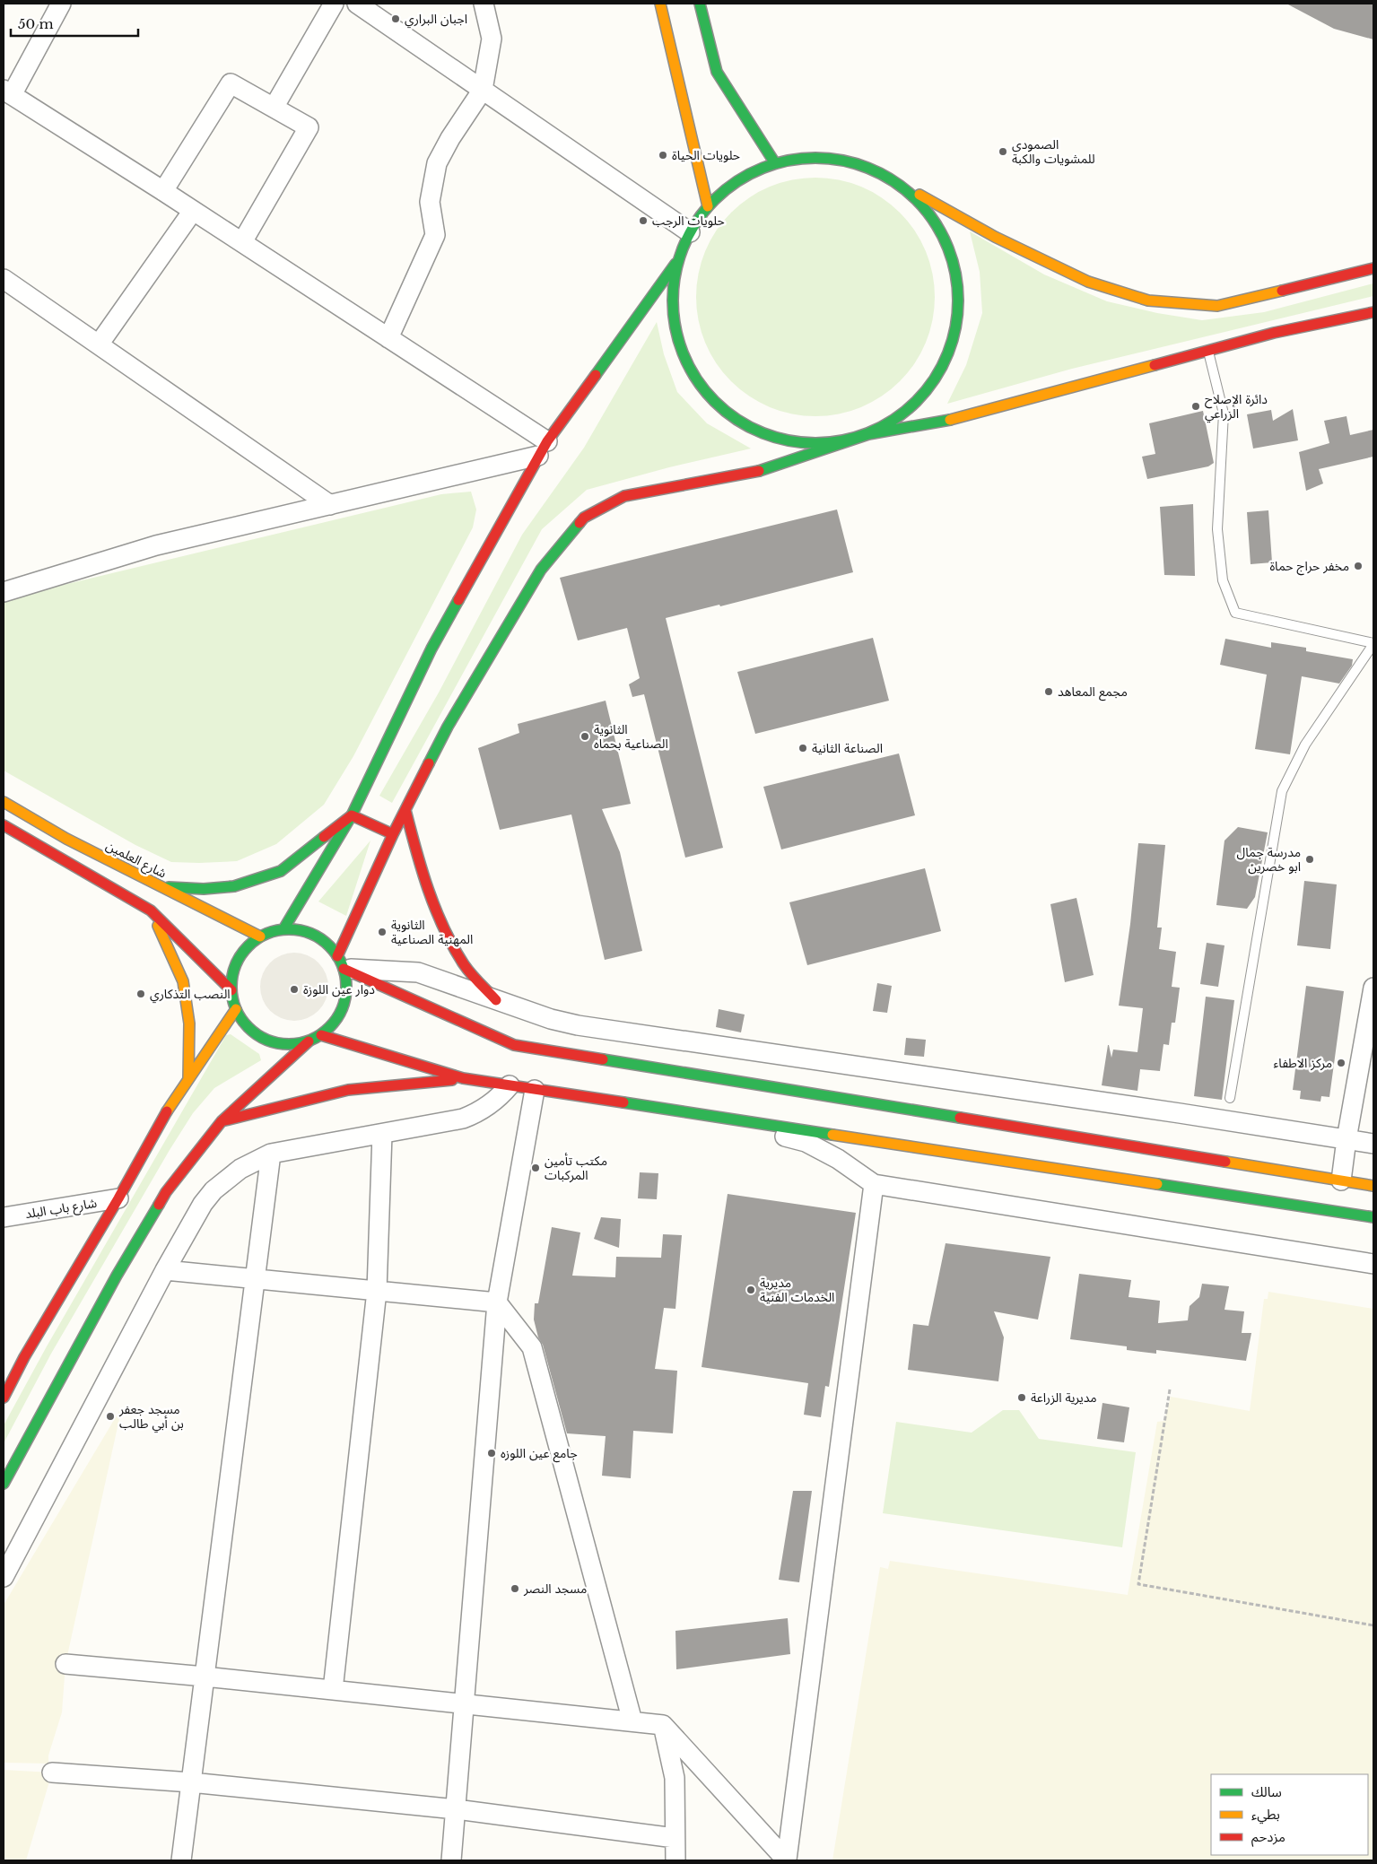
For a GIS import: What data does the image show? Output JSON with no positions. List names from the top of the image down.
{
  "streets": {
    "main road": ["شارع العلمين"],
    "street": ["شارع باب البلد"]
  },
  "places": [
    "اجبان البراري",
    "الصمودي للمشويات والكبة",
    "حلويات الحياة",
    "حلويات الرجب",
    "دائرة الإصلاح الزراعي",
    "مخفر حراج حماة",
    "مجمع المعاهد",
    "الثانوية الصناعية بحماه",
    "الصناعة الثانية",
    "مدرسة جمال ابو خصرين",
    "الثانوية المهنية الصناعية",
    "دوار عين اللوزة",
    "النصب التذكاري",
    "مركز الاطفاء",
    "مكتب تأمين المركبات",
    "مديرية الخدمات الفنية",
    "مديرية الزراعة",
    "مسجد جعفر بن أبي طالب",
    "جامع عين اللوزه",
    "مسجد النصر"
  ],
  "legend": ["سالك", "بطيء", "مزدحم"],
  "scale_bar": "50 m"
}
